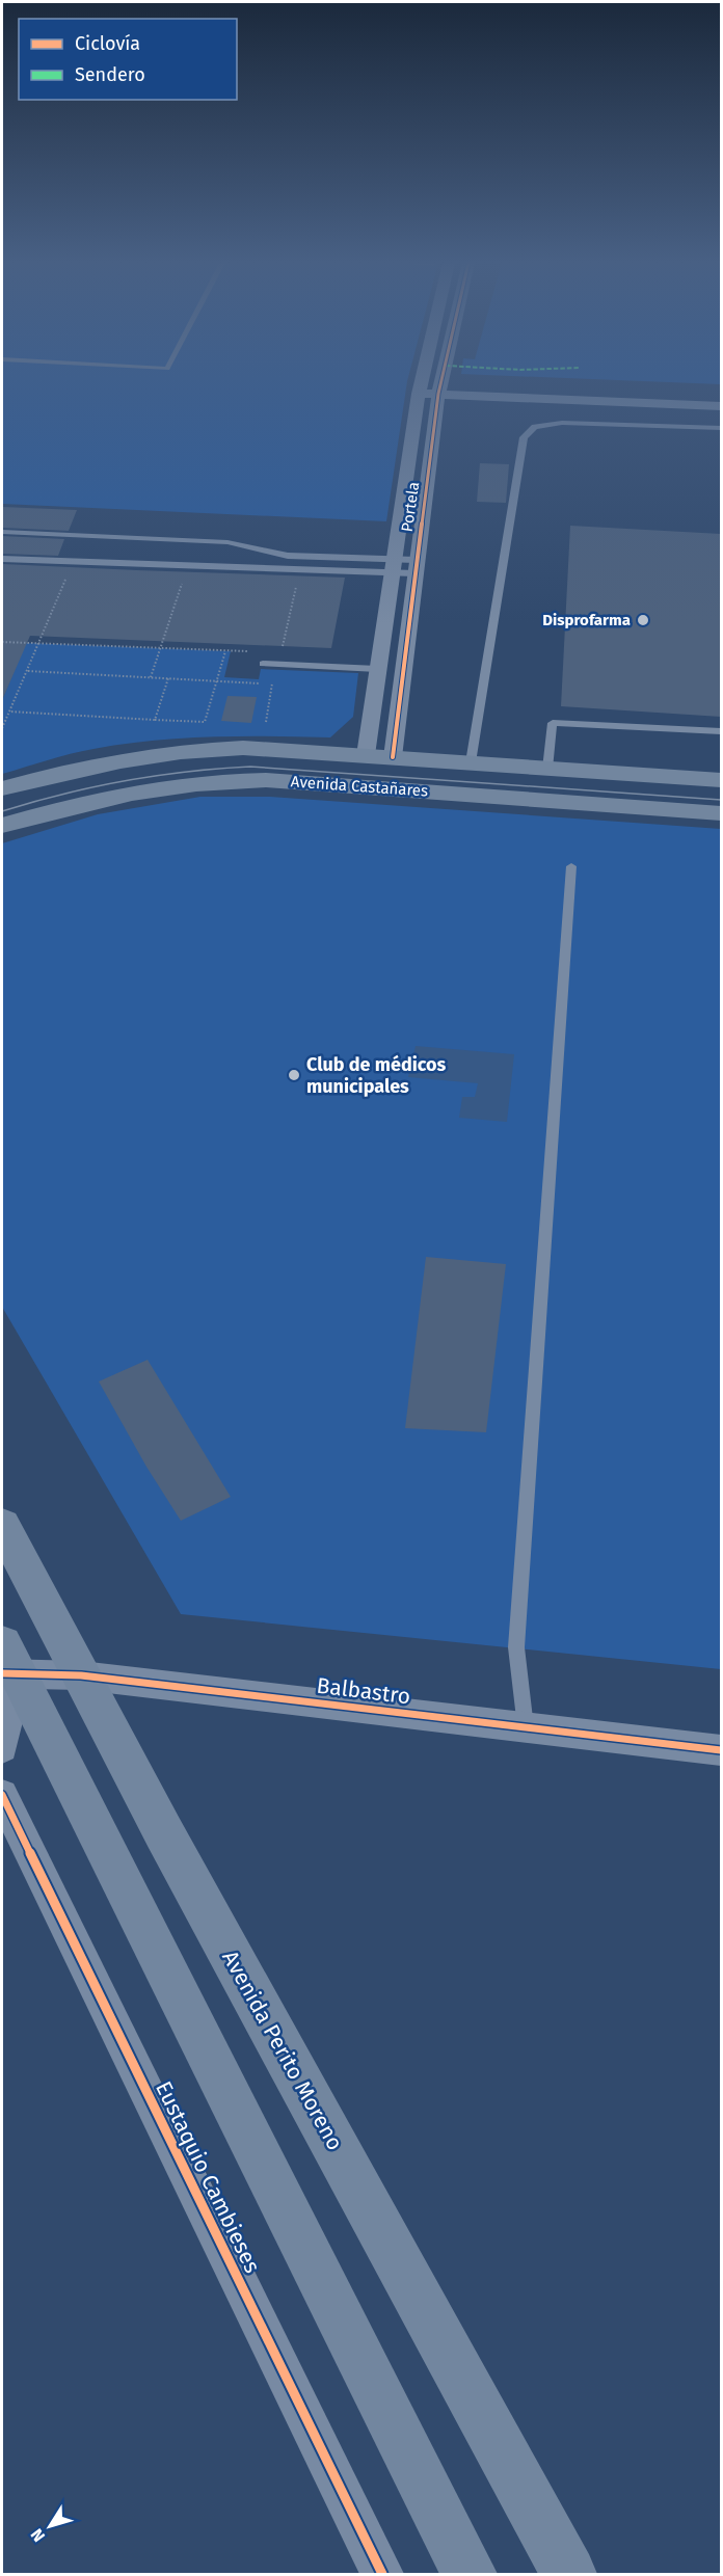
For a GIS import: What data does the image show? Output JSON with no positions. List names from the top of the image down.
{
  "streets": {
    "main road": ["Avenida Castañares", "Avenida Perito Moreno"],
    "street": ["Portela", "Balbastro", "Eustaquio Cambieses"]
  },
  "crossings": [
    ["Portela", "Avenida Castañares"],
    ["Balbastro", "Avenida Perito Moreno"]
  ],
  "places": ["Disprofarma", "Club de médicos municipales"],
  "legend": ["Ciclovía", "Sendero"],
  "north": "bottom left"
}
